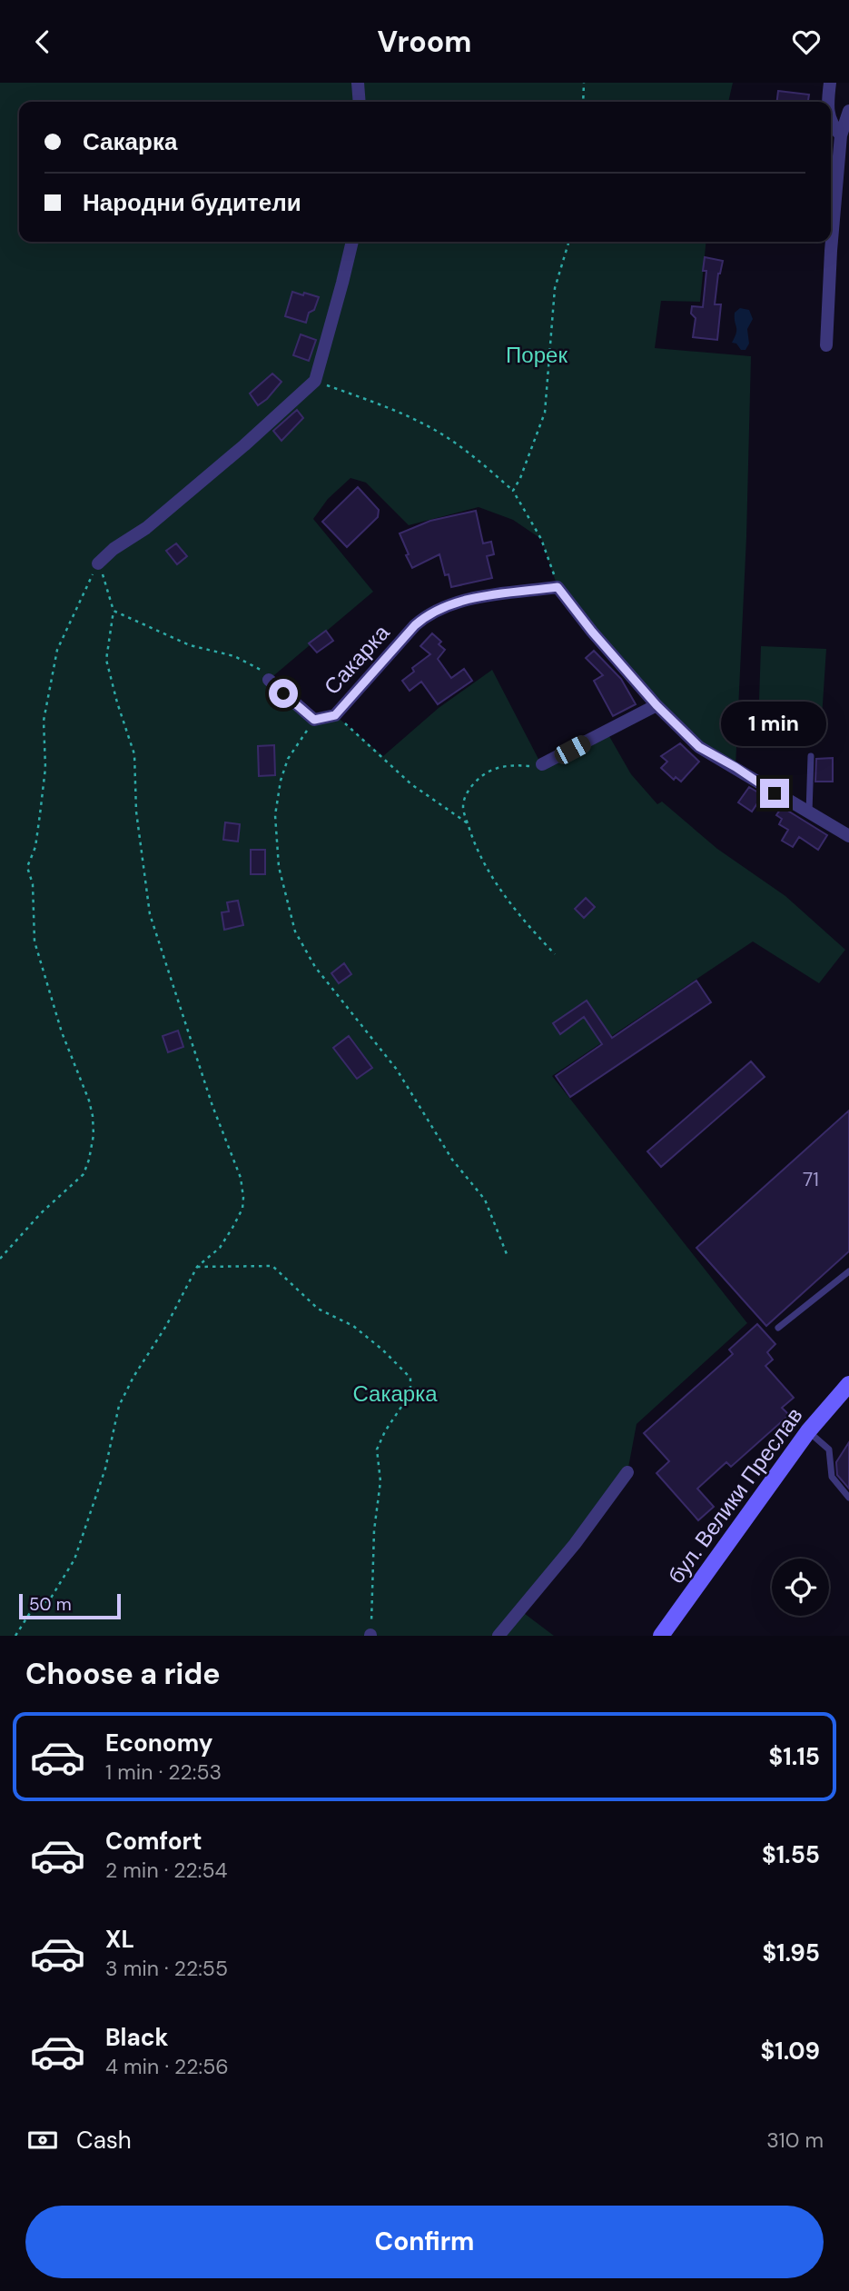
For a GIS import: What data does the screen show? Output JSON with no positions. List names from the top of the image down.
{
  "streets": {
    "main road": ["бул. Велики Преслав"],
    "street": ["Сакарка"]
  },
  "parks": ["Порек", "Сакарка"],
  "house_numbers": ["71"],
  "scale_bar": "50 m",
  "page": {
    "header": "Vroom",
    "banner": ["Сакарка", "Народни будители"],
    "bubble": "1 min",
    "scale": "50 m",
    "heading": "Choose a ride",
    "list": [
      {
        "name": "Economy",
        "note": "1 min · 22:53",
        "value": "$1.15"
      },
      {
        "name": "Comfort",
        "note": "2 min · 22:54",
        "value": "$1.55"
      },
      {
        "name": "XL",
        "note": "3 min · 22:55",
        "value": "$1.95"
      },
      {
        "name": "Black",
        "note": "4 min · 22:56",
        "value": "$1.09"
      }
    ],
    "pay": ["Cash", "310 m"],
    "buttons": "Confirm"
  }
}
